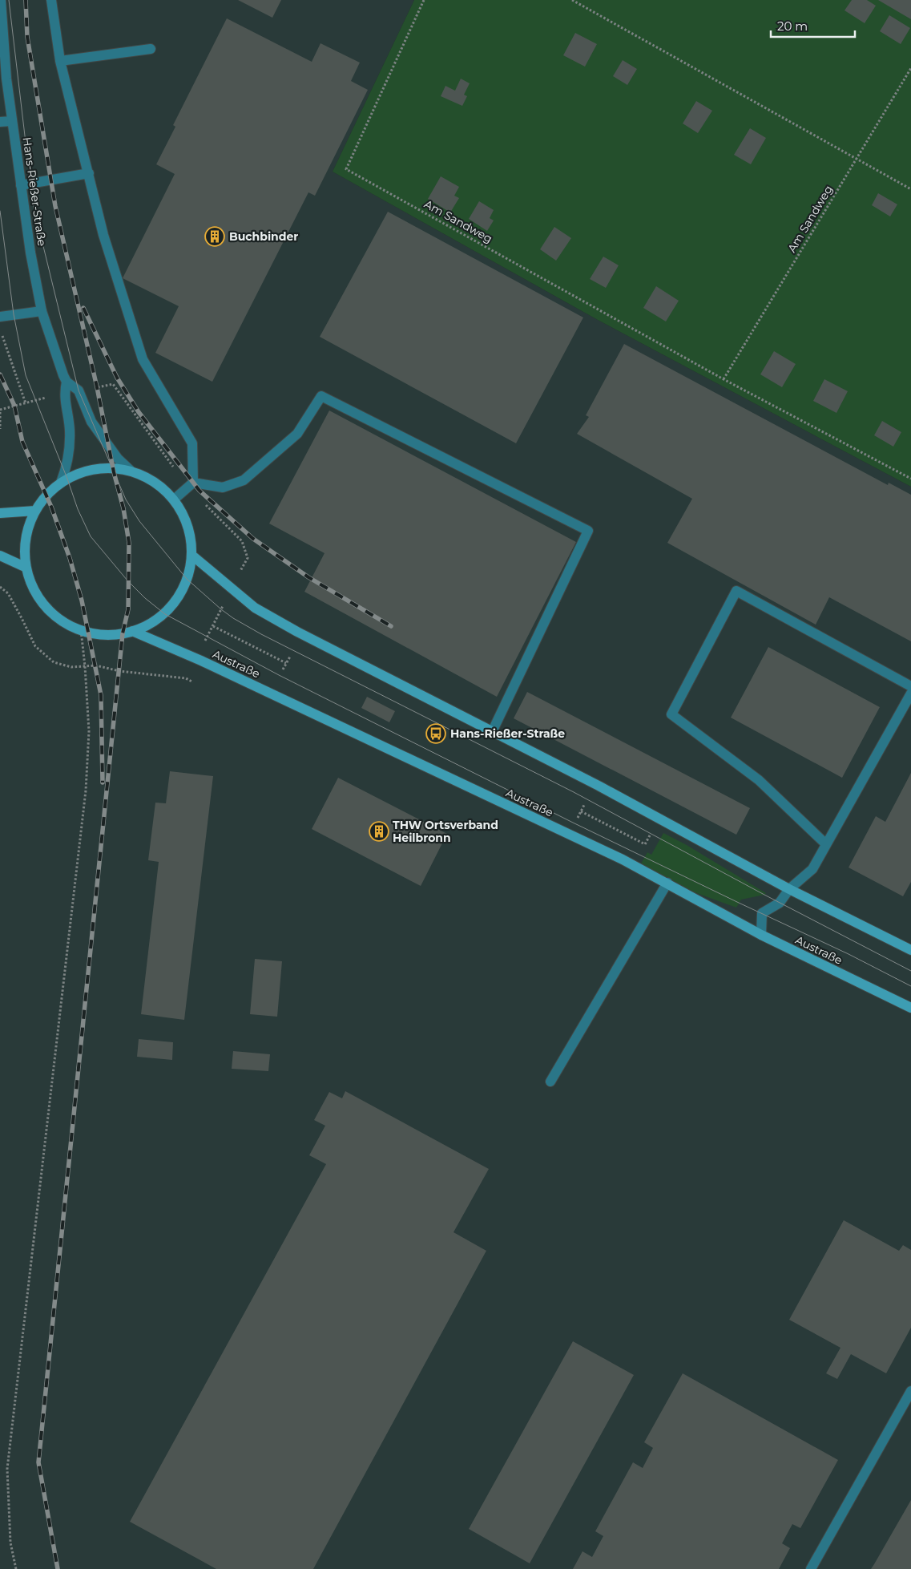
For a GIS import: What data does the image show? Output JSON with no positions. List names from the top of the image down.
{
  "streets": {
    "main road": ["Austraße"],
    "street": ["Hans-Rießer-Straße"],
    "path": ["Am Sandweg"]
  },
  "crossings": [
    ["Hans-Rießer-Straße", "Austraße"]
  ],
  "places": {
    "building": ["Buchbinder", "THW Ortsverband Heilbronn"],
    "bus stop": ["Hans-Rießer-Straße"]
  },
  "scale_bar": "20 m"
}
